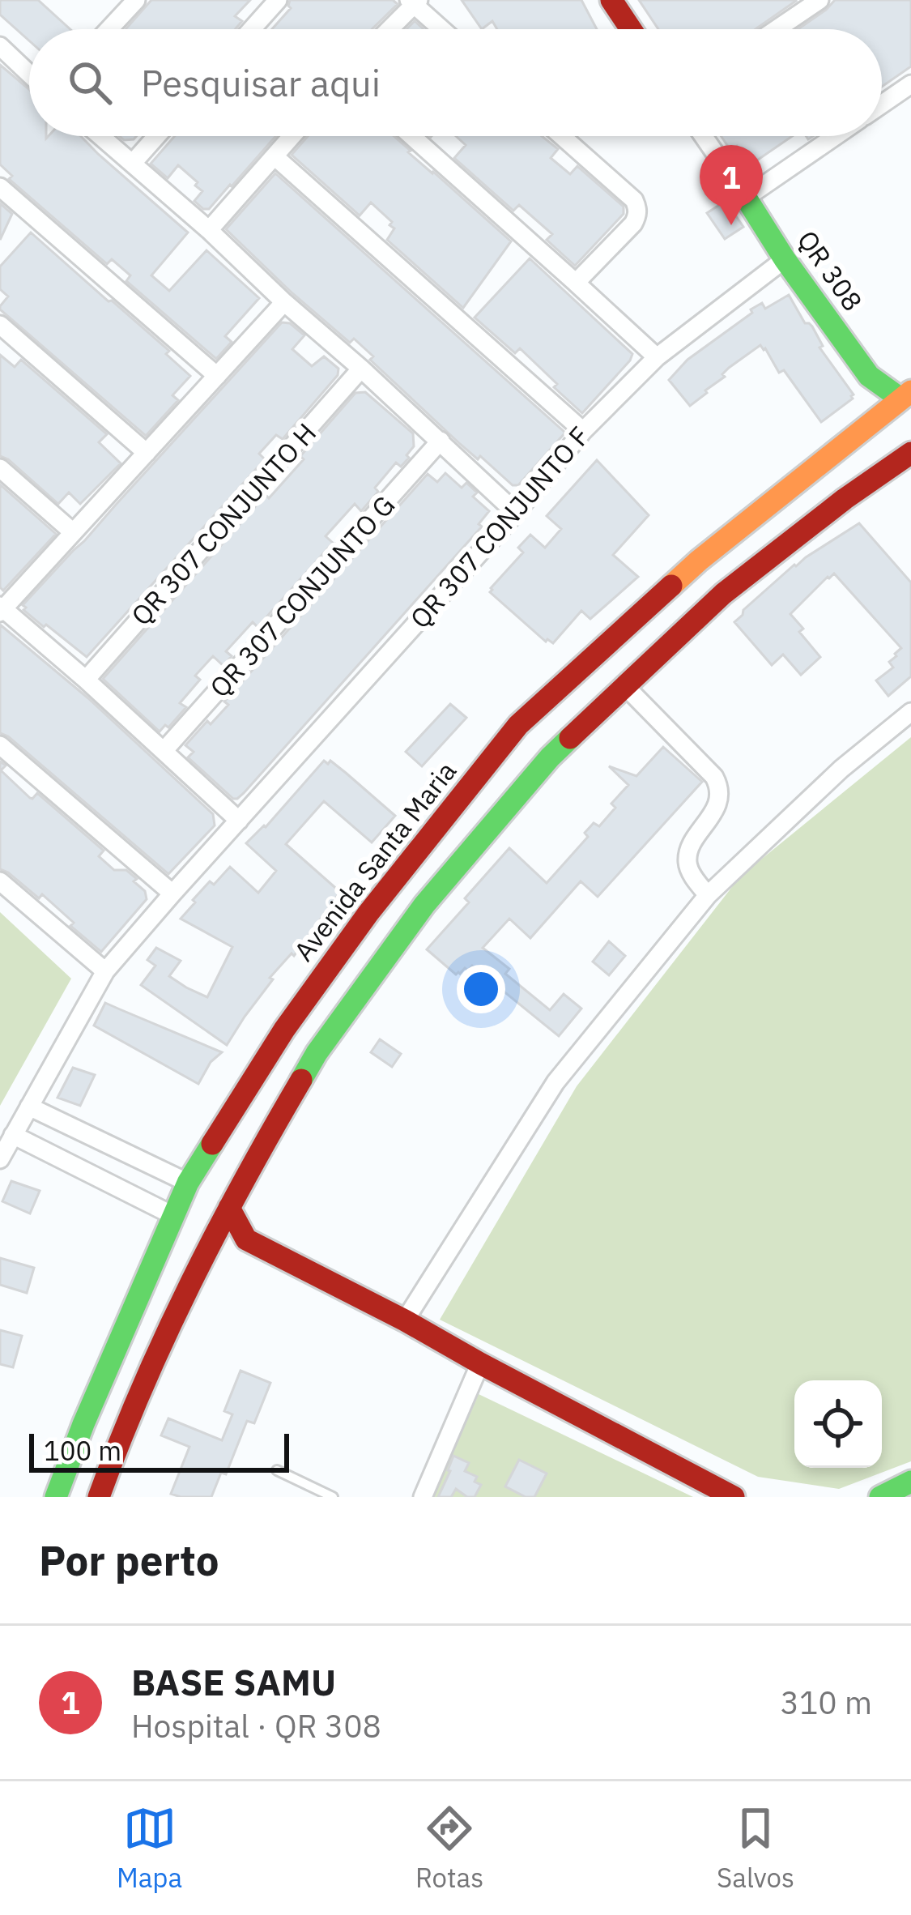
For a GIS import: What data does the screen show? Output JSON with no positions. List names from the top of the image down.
{
  "streets": {
    "main road": ["QR 308", "Avenida Santa Maria"],
    "street": ["QR 307 CONJUNTO H", "QR 307 CONJUNTO F", "QR 307 CONJUNTO G"]
  },
  "crossings": [
    ["QR 308", "QR 307 CONJUNTO F"],
    ["QR 308", "Avenida Santa Maria"]
  ],
  "scale_bar": "100 m",
  "page": {
    "search": "Pesquisar aqui",
    "pins": "1",
    "scale": "100 m",
    "heading": "Por perto",
    "list": [
      {
        "mark": "1",
        "name": "BASE SAMU",
        "note": "Hospital · QR 308",
        "value": "310 m"
      }
    ],
    "nav": ["Mapa", "Rotas", "Salvos"]
  }
}
